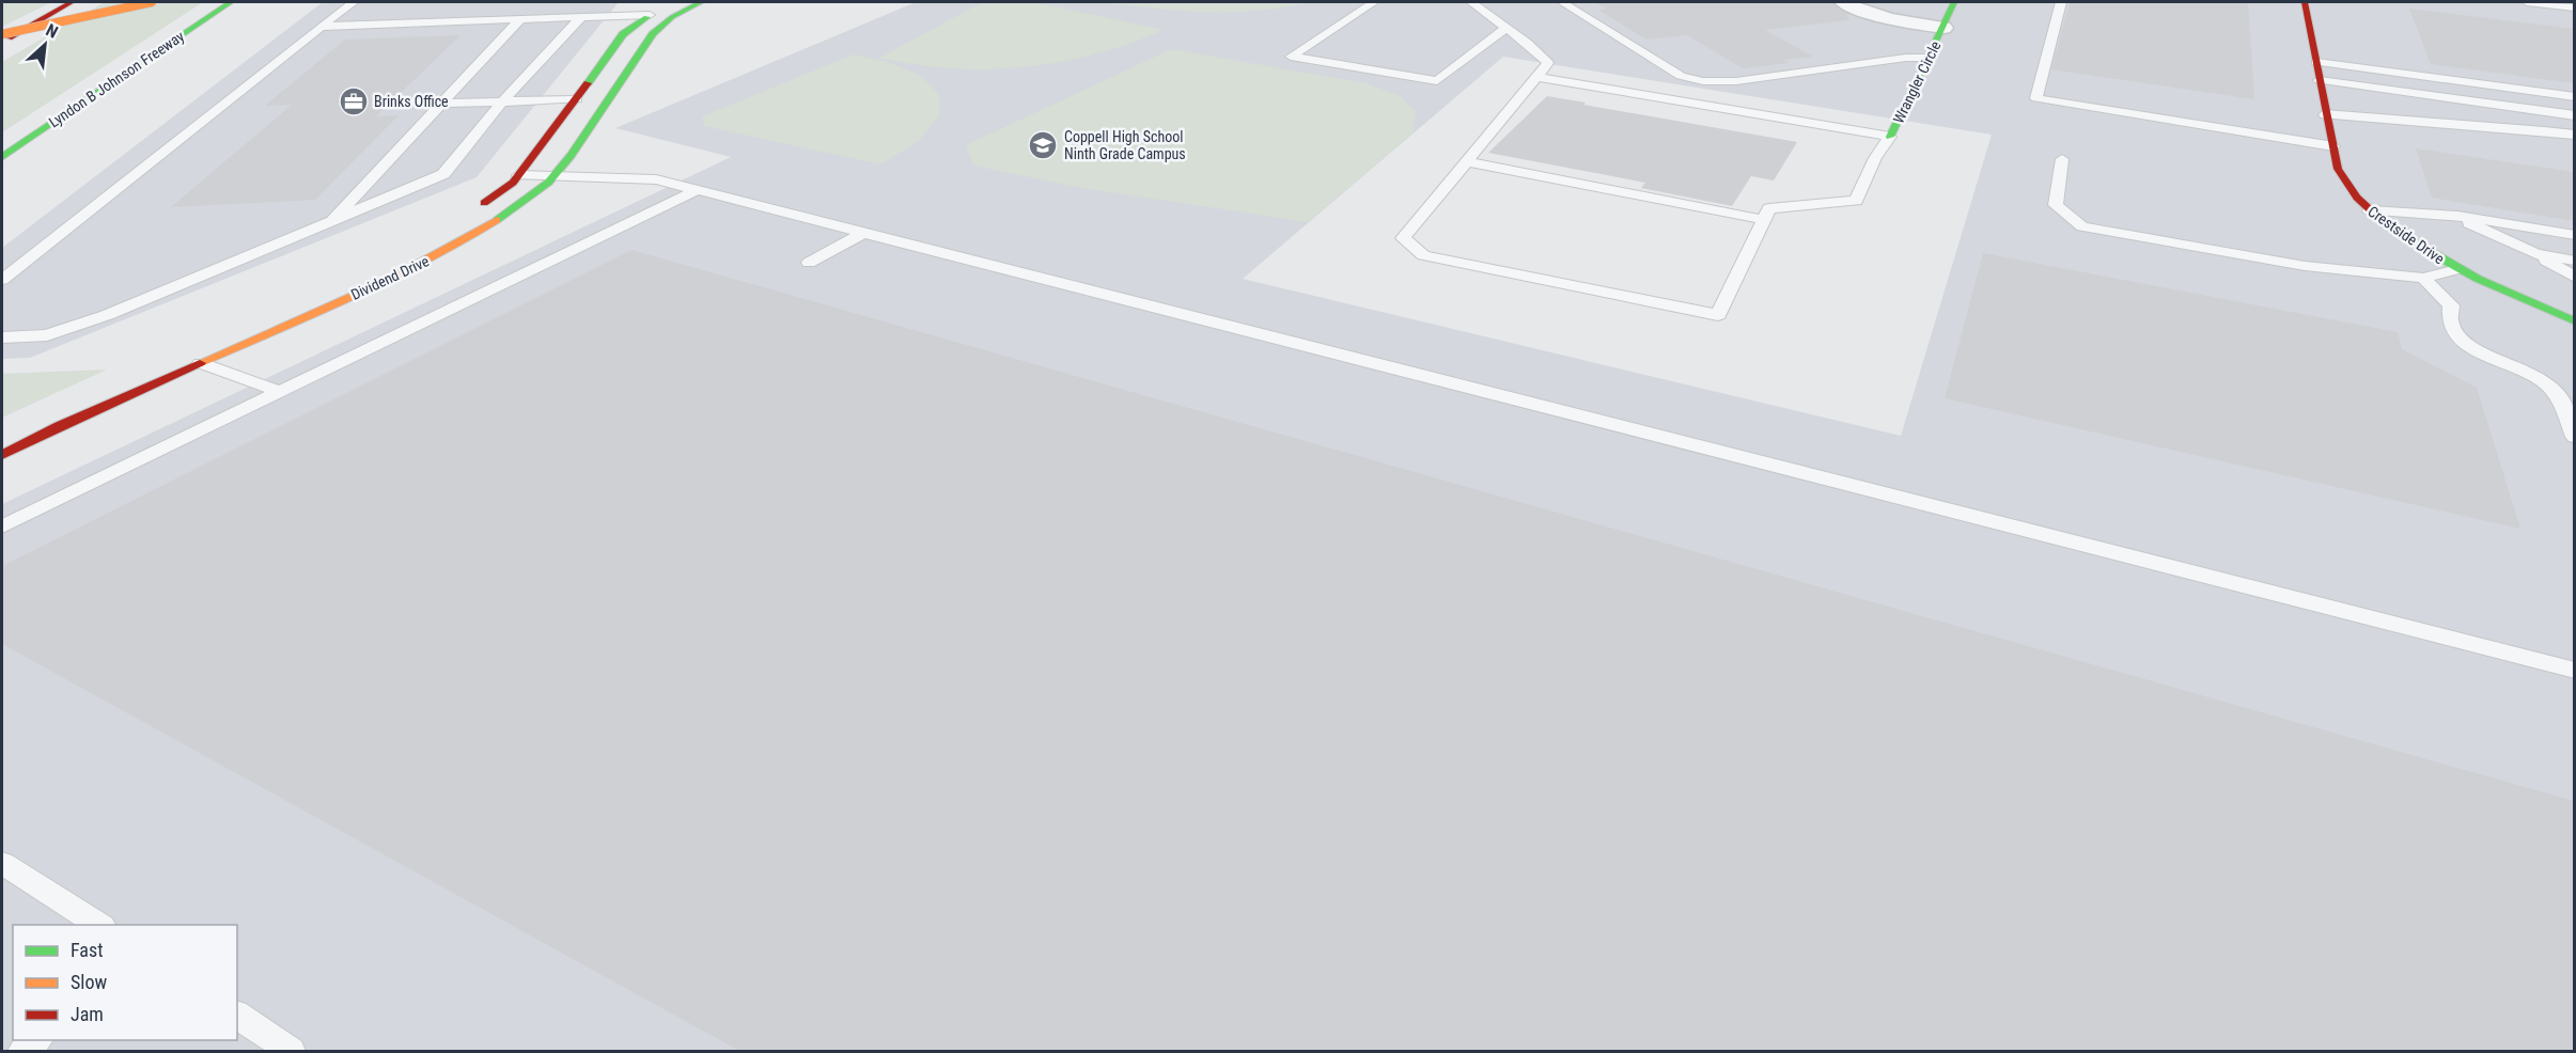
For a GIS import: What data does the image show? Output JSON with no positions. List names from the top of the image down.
{
  "streets": {
    "main road": [
      "Lyndon B Johnson Freeway",
      "Wrangler Circle",
      "Crestside Drive",
      "Dividend Drive"
    ]
  },
  "places": {
    "office": ["Brinks Office"],
    "school or university": ["Coppell High School Ninth Grade Campus"]
  },
  "legend": ["Fast", "Slow", "Jam"],
  "north": "top right"
}
